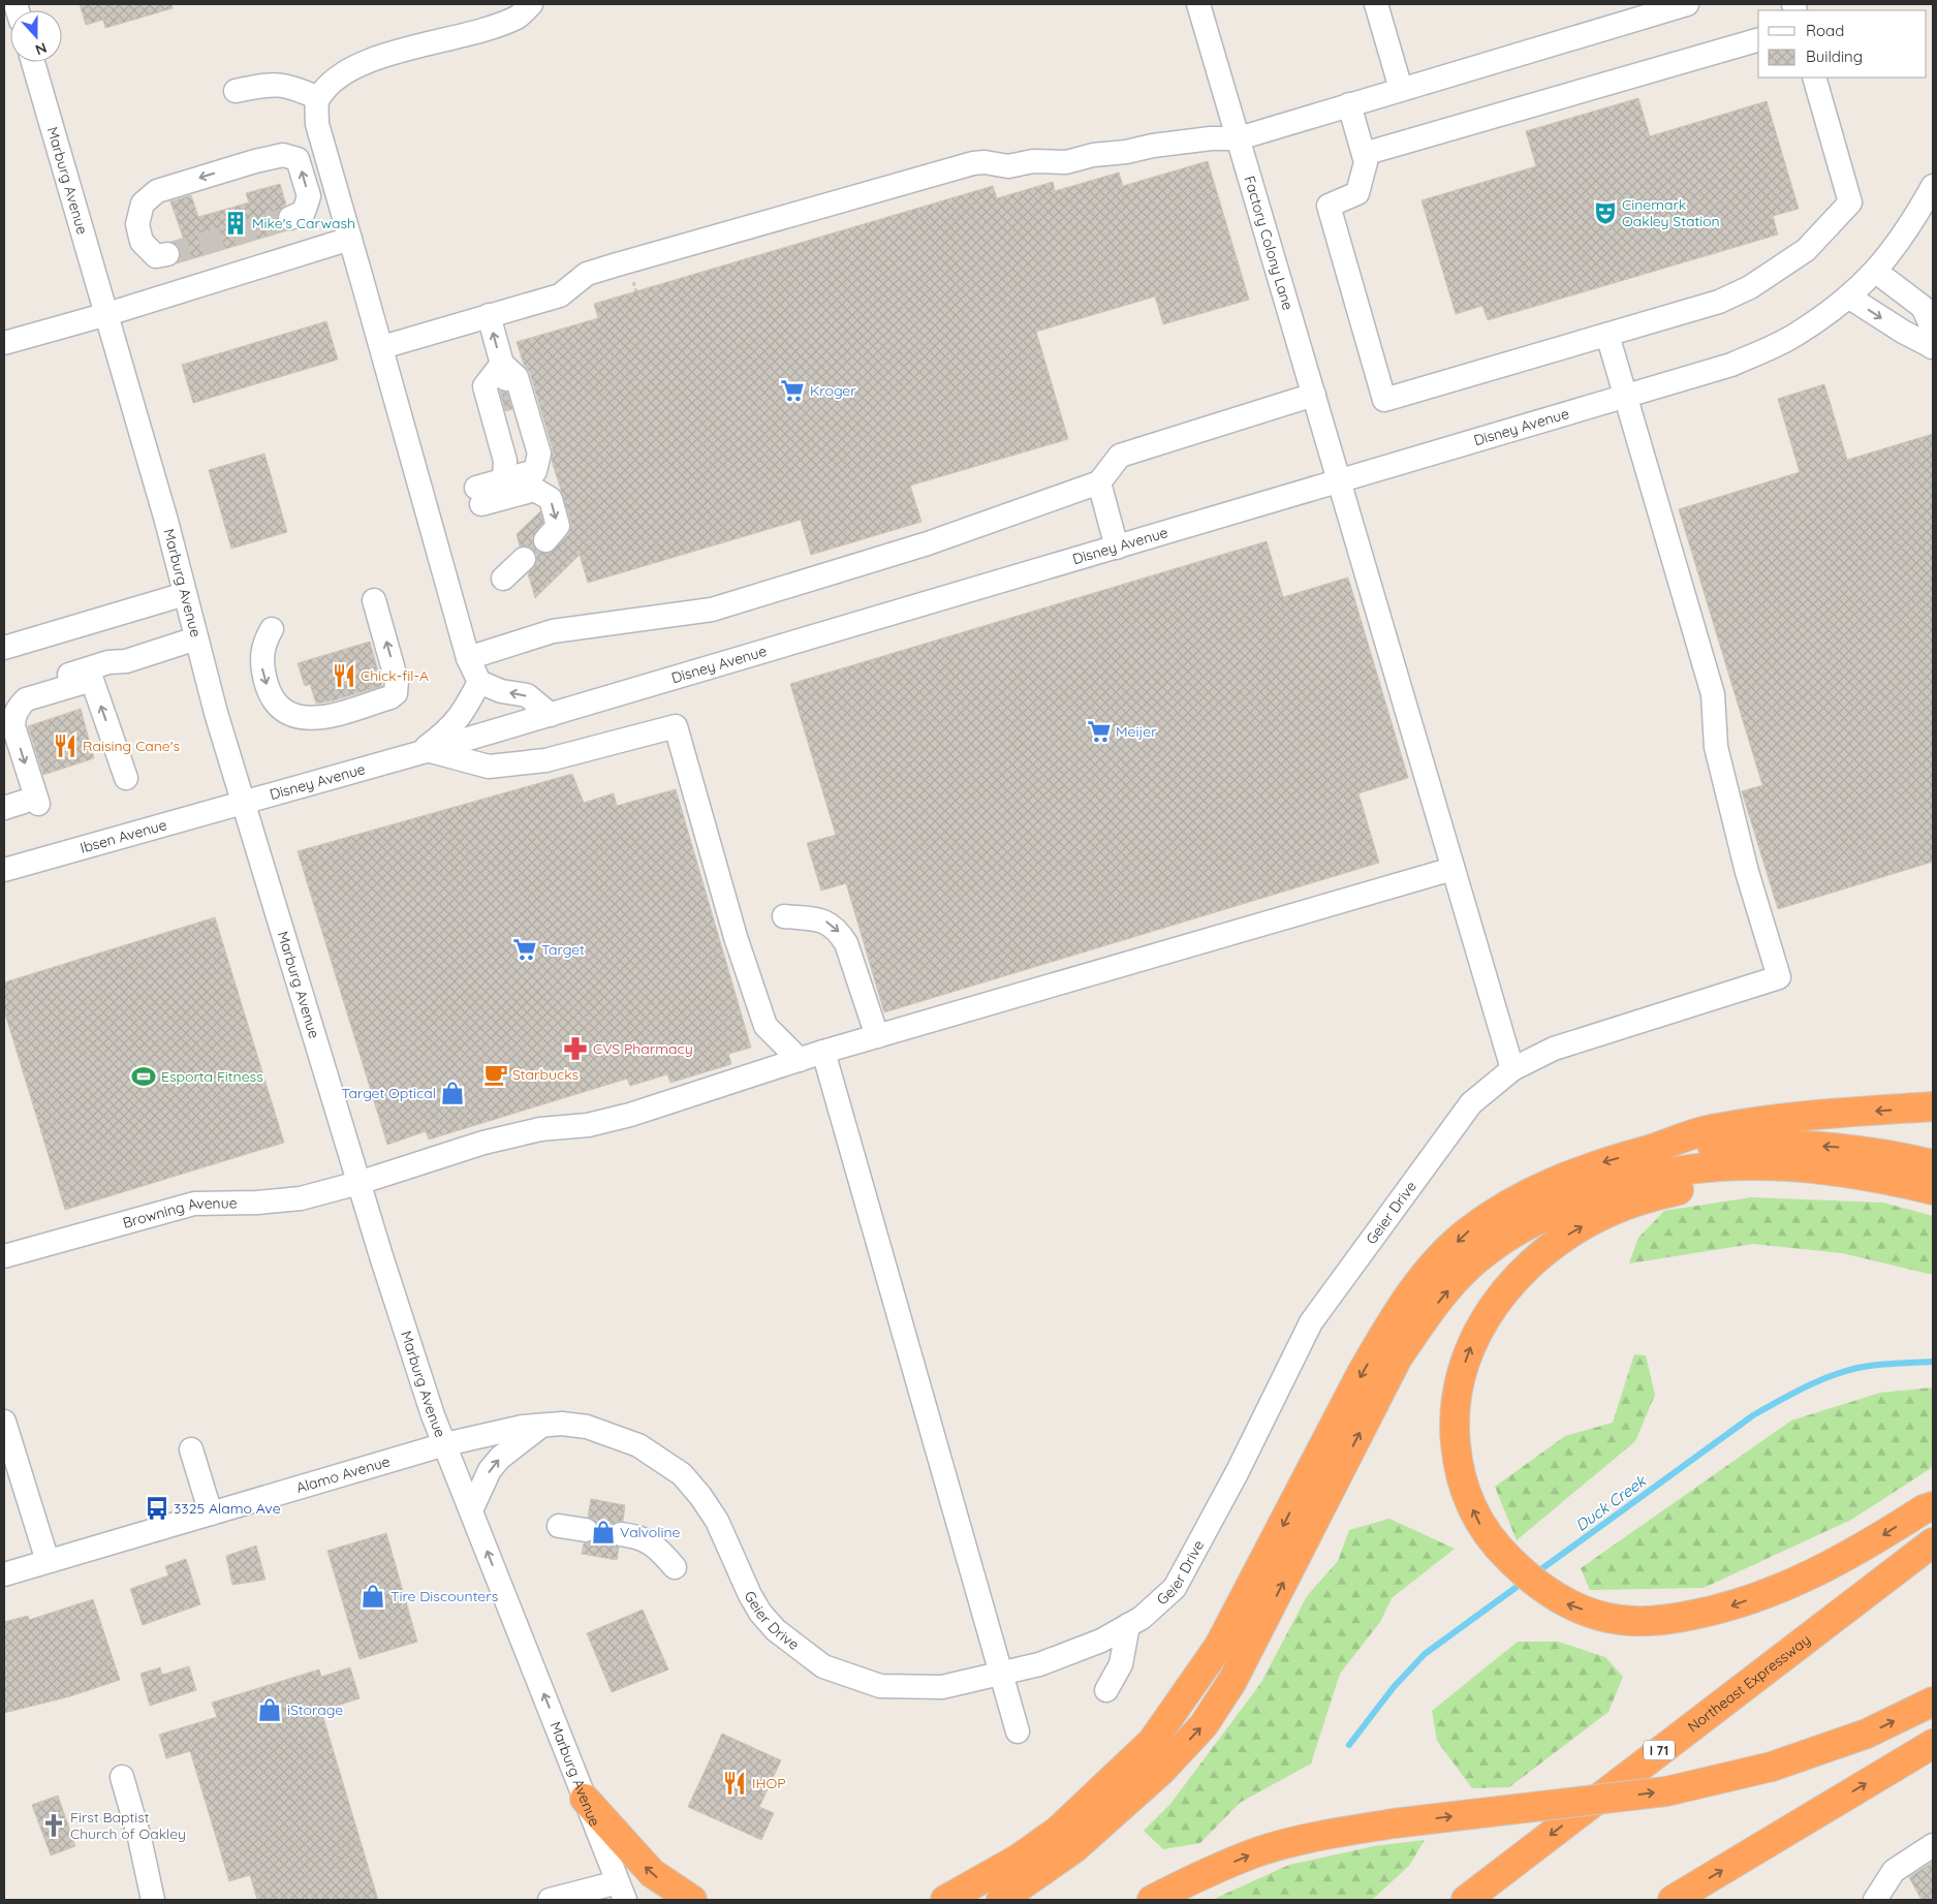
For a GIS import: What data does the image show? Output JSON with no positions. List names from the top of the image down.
{
  "streets": {
    "highway": ["Northeast Expressway", "I 71"],
    "street": [
      "Marburg Avenue",
      "Factory Colony Lane",
      "Disney Avenue",
      "Ibsen Avenue",
      "Geier Drive",
      "Browning Avenue",
      "Alamo Avenue"
    ]
  },
  "crossings": [
    ["Marburg Avenue", "Disney Avenue"],
    ["Marburg Avenue", "Ibsen Avenue"],
    ["Marburg Avenue", "Geier Drive"],
    ["Marburg Avenue", "Browning Avenue"],
    ["Marburg Avenue", "Alamo Avenue"],
    ["Factory Colony Lane", "Disney Avenue"],
    ["Factory Colony Lane", "Geier Drive"],
    ["Factory Colony Lane", "Browning Avenue"],
    ["Disney Avenue", "Ibsen Avenue"],
    ["Disney Avenue", "Geier Drive"],
    ["Geier Drive", "Alamo Avenue"]
  ],
  "water": ["Duck Creek"],
  "places": {
    "theatre": ["Cinemark Oakley Station"],
    "building": ["Mike's Carwash"],
    "supermarket": ["Kroger", "Meijer", "Target"],
    "restaurant": ["Chick-fil-A", "Raising Cane's", "IHOP"],
    "pharmacy": ["CVS Pharmacy"],
    "cafe": ["Starbucks"],
    "sports": ["Esporta Fitness"],
    "shop": [
      "Target Optical",
      "Valvoline",
      "Tire Discounters",
      "iStorage"
    ],
    "bus stop": ["3325 Alamo Ave"],
    "church": ["First Baptist Church of Oakley"]
  },
  "legend": ["Road", "Building"],
  "north": "bottom"
}
